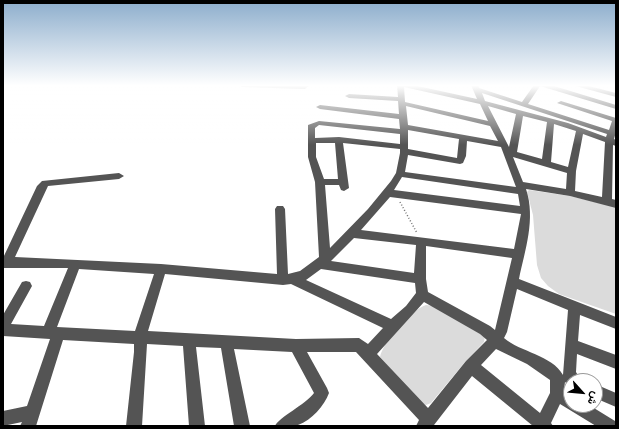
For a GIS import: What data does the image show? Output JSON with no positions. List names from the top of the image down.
{
  "north": "bottom right"
}
